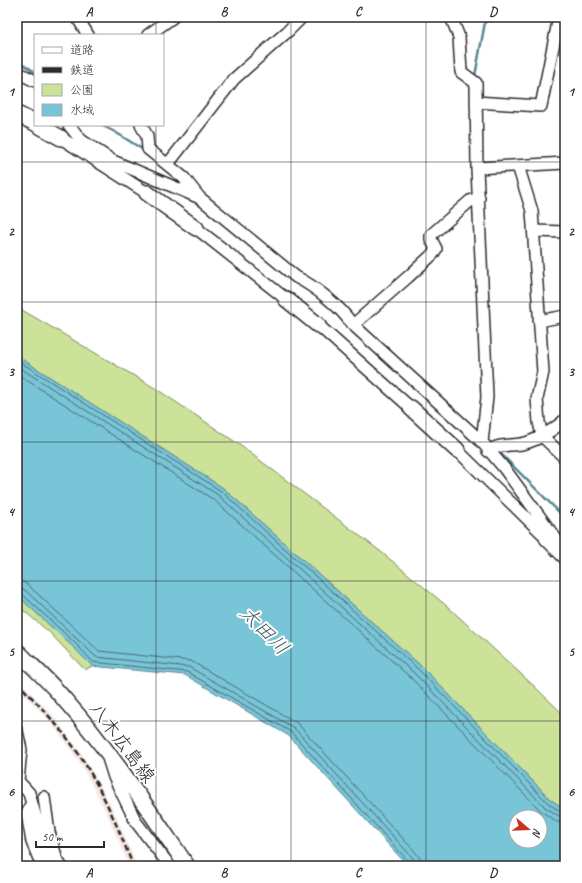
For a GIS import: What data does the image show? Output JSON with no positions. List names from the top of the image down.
{
  "streets": {
    "main road": ["八木広島線"]
  },
  "water": ["太田川"],
  "legend": [
    "道路",
    "鉄道",
    "公園",
    "水域"
  ],
  "scale_bar": "50 m",
  "north": "right",
  "grid": {
    "columns": [
      "A",
      "B",
      "C",
      "D"
    ],
    "rows": [
      "1",
      "2",
      "3",
      "4",
      "5",
      "6"
    ]
  }
}
